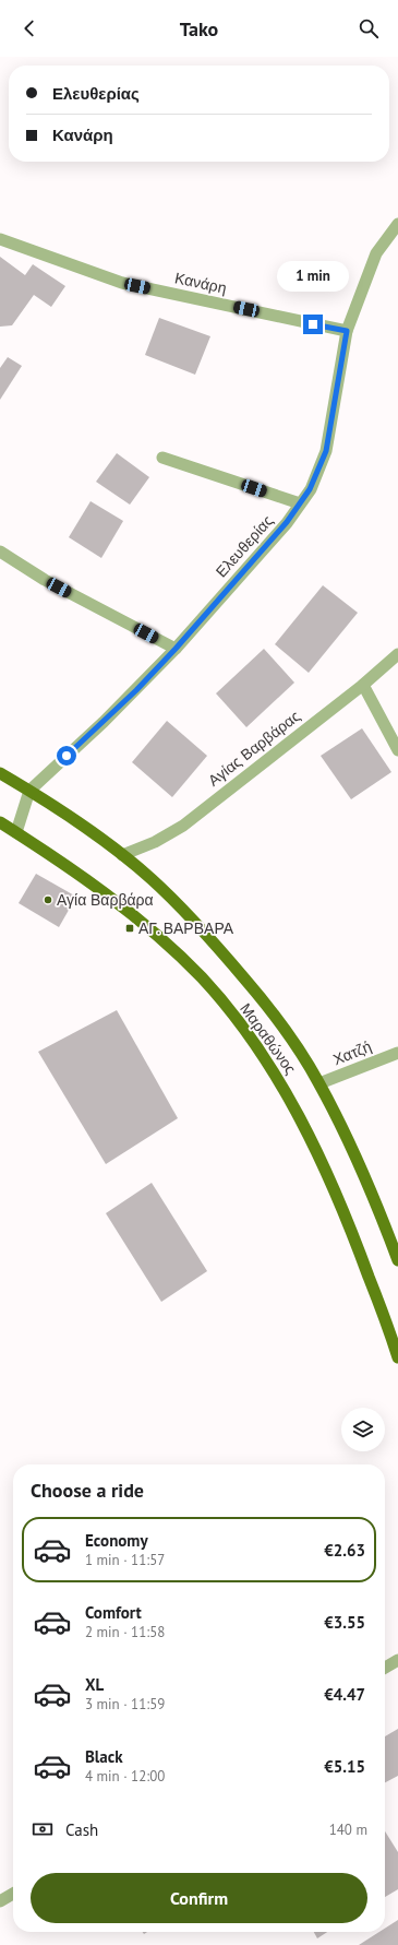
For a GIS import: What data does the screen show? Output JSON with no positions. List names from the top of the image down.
{
  "streets": {
    "main road": ["Μαραθώνος"],
    "street": [
      "Κανάρη",
      "Ελευθερίας",
      "Αγίας Βαρβάρας",
      "Χατζή"
    ]
  },
  "crossings": [
    ["Κανάρη", "Ελευθερίας"],
    ["Ελευθερίας", "Μαραθώνος"],
    ["Αγίας Βαρβάρας", "Μαραθώνος"],
    ["Μαραθώνος", "Χατζή"]
  ],
  "places": {
    "other": ["Αγία Βαρβάρα"],
    "transit": ["ΑΓ. ΒΑΡΒΑΡΑ"]
  },
  "page": {
    "header": "Tako",
    "banner": ["Ελευθερίας", "Κανάρη"],
    "bubble": "1 min",
    "heading": "Choose a ride",
    "list": [
      {
        "name": "Economy",
        "note": "1 min · 11:57",
        "value": "€2.63"
      },
      {
        "name": "Comfort",
        "note": "2 min · 11:58",
        "value": "€3.55"
      },
      {
        "name": "XL",
        "note": "3 min · 11:59",
        "value": "€4.47"
      },
      {
        "name": "Black",
        "note": "4 min · 12:00",
        "value": "€5.15"
      }
    ],
    "pay": ["Cash", "140 m"],
    "buttons": "Confirm"
  }
}
